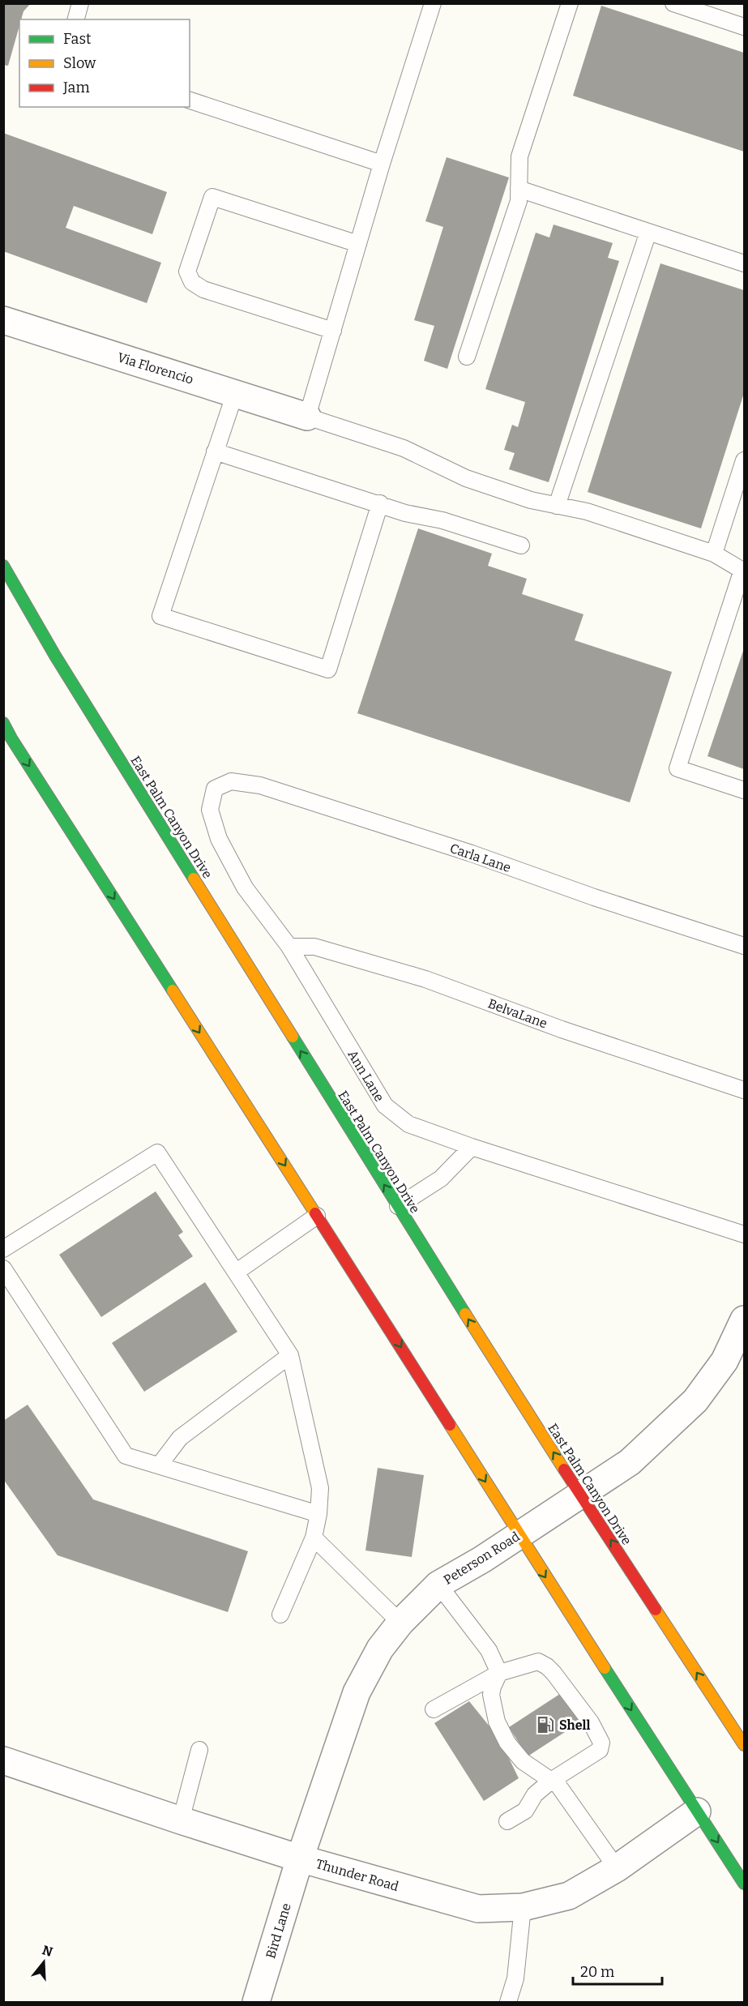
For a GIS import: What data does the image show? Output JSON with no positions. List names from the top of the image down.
{
  "streets": {
    "main road": ["East Palm Canyon Drive"],
    "street": [
      "Via Florencio",
      "Peterson Road",
      "Thunder Road",
      "Bird Lane"
    ],
    "lane": ["Carla Lane", "BelvaLane", "Ann Lane"]
  },
  "crossings": [
    ["East Palm Canyon Drive", "Peterson Road"],
    ["Carla Lane", "Ann Lane"],
    ["BelvaLane", "Ann Lane"],
    ["Peterson Road", "Thunder Road"],
    ["Peterson Road", "Bird Lane"],
    ["Thunder Road", "Bird Lane"]
  ],
  "places": {
    "fuel station": ["Shell"]
  },
  "legend": ["Fast", "Slow", "Jam"],
  "scale_bar": "20 m",
  "north": "top"
}
